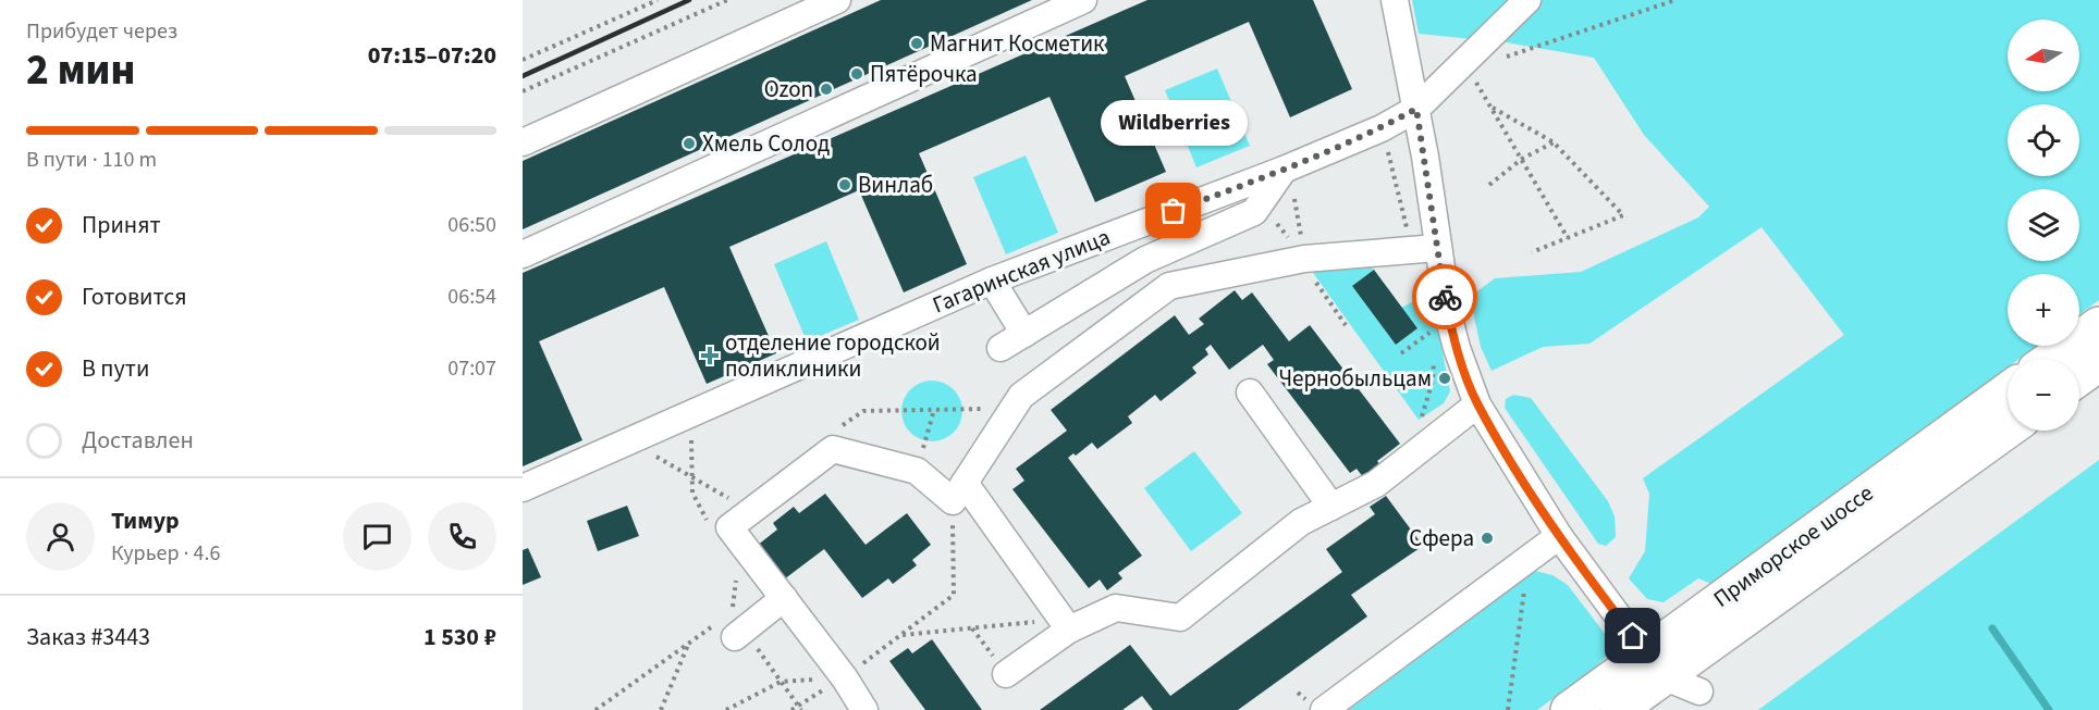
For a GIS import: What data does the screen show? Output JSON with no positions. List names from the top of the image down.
{
  "streets": {
    "highway": ["Приморское шоссе"],
    "street": ["Гагаринская улица"]
  },
  "places": {
    "other": [
      "Магнит Косметик",
      "Пятёрочка",
      "Ozon",
      "Хмель Солод",
      "Винлаб",
      "Wildberries",
      "Чернобыльцам",
      "Сфера"
    ],
    "health": ["отделение городской поликлиники"]
  },
  "north": "left",
  "page": {
    "heading": ["2 мин", "Прибудет через", "07:15–07:20"],
    "panel": [
      "Тимур",
      "Курьер · 4.6",
      "Заказ #3443",
      "1 530 ₽"
    ],
    "map_buttons": ["+", "−"],
    "bubble": "Wildberries",
    "bar": "В пути · 110 m",
    "list": [
      ["Принят", "06:50"],
      ["Готовится", "06:54"],
      ["В пути", "07:07"],
      "Доставлен"
    ]
  }
}
